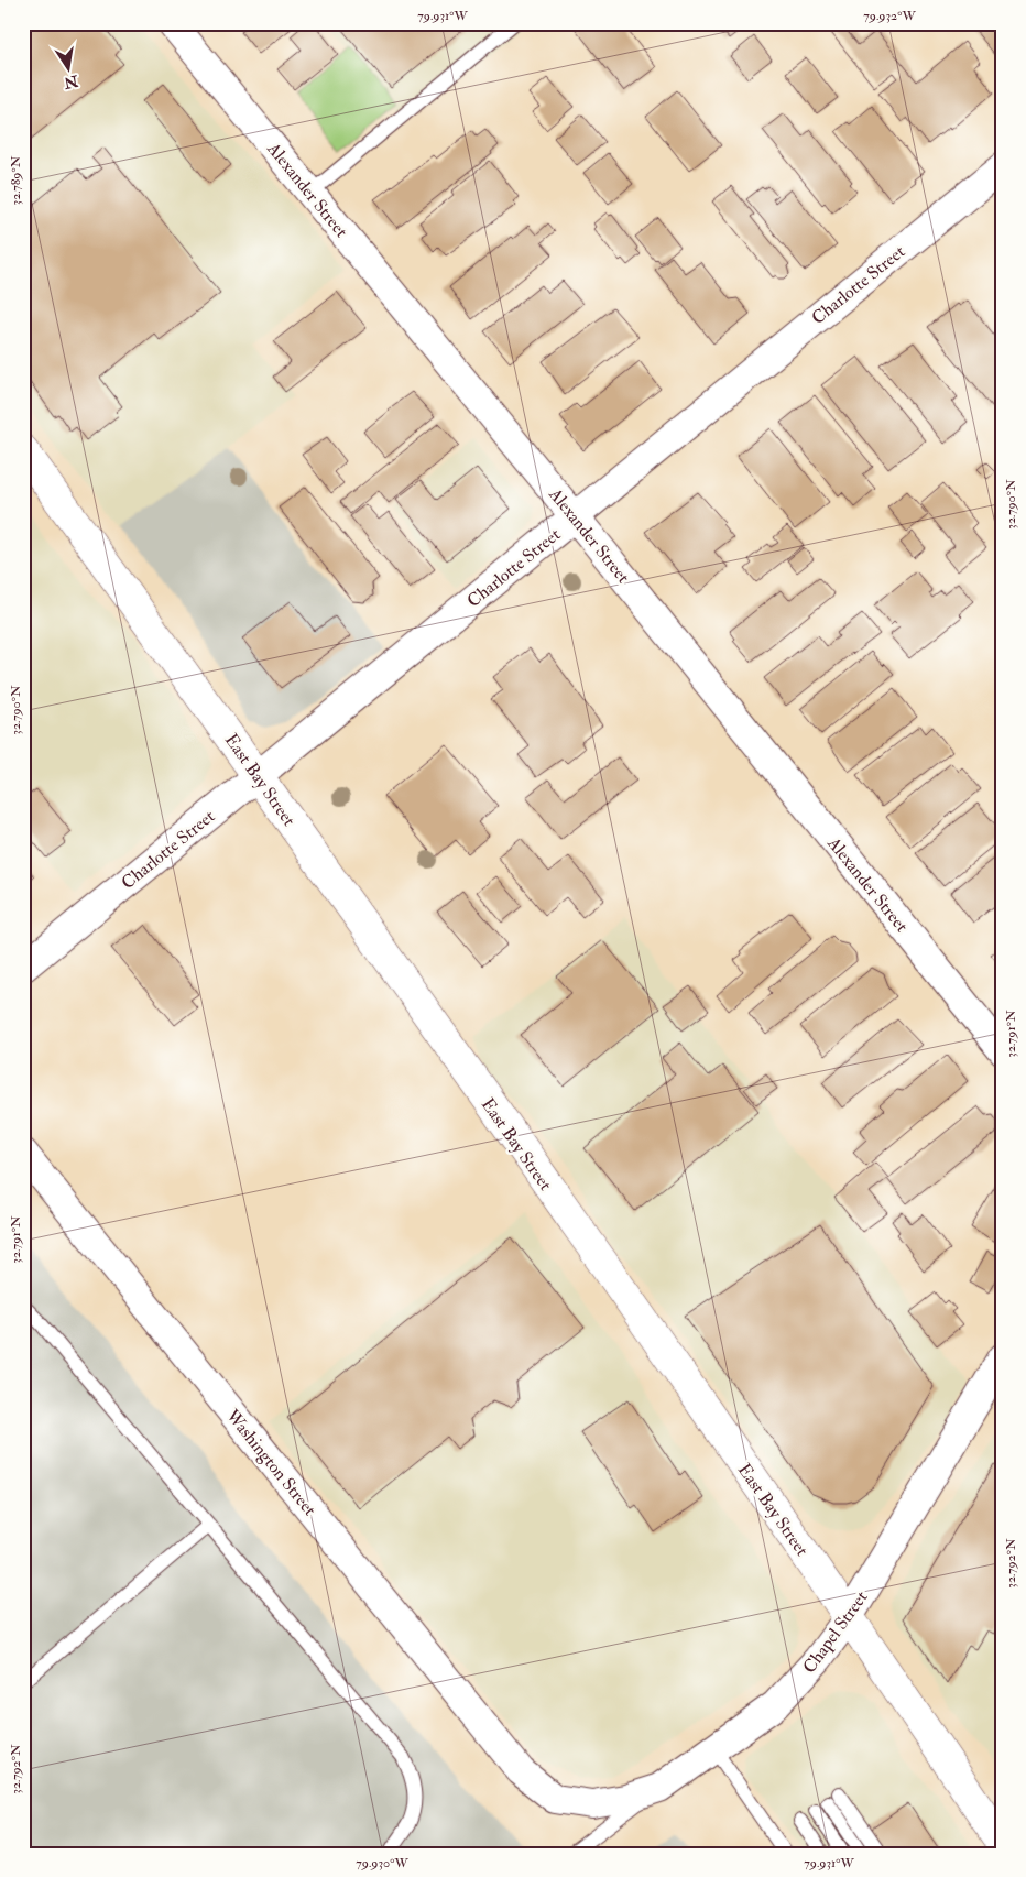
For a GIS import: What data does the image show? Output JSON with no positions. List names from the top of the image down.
{
  "streets": {
    "main road": ["East Bay Street"],
    "street": [
      "Alexander Street",
      "Charlotte Street",
      "Washington Street",
      "Chapel Street"
    ]
  },
  "crossings": [
    ["Alexander Street", "Charlotte Street"],
    ["Charlotte Street", "East Bay Street"],
    ["East Bay Street", "Chapel Street"],
    ["Washington Street", "Chapel Street"]
  ],
  "north": "bottom",
  "coordinates": [
    "79.931°W",
    "79.932°W",
    "32.789°N",
    "32.790°N",
    "32.791°N",
    "32.792°N",
    "79.930°W"
  ]
}
